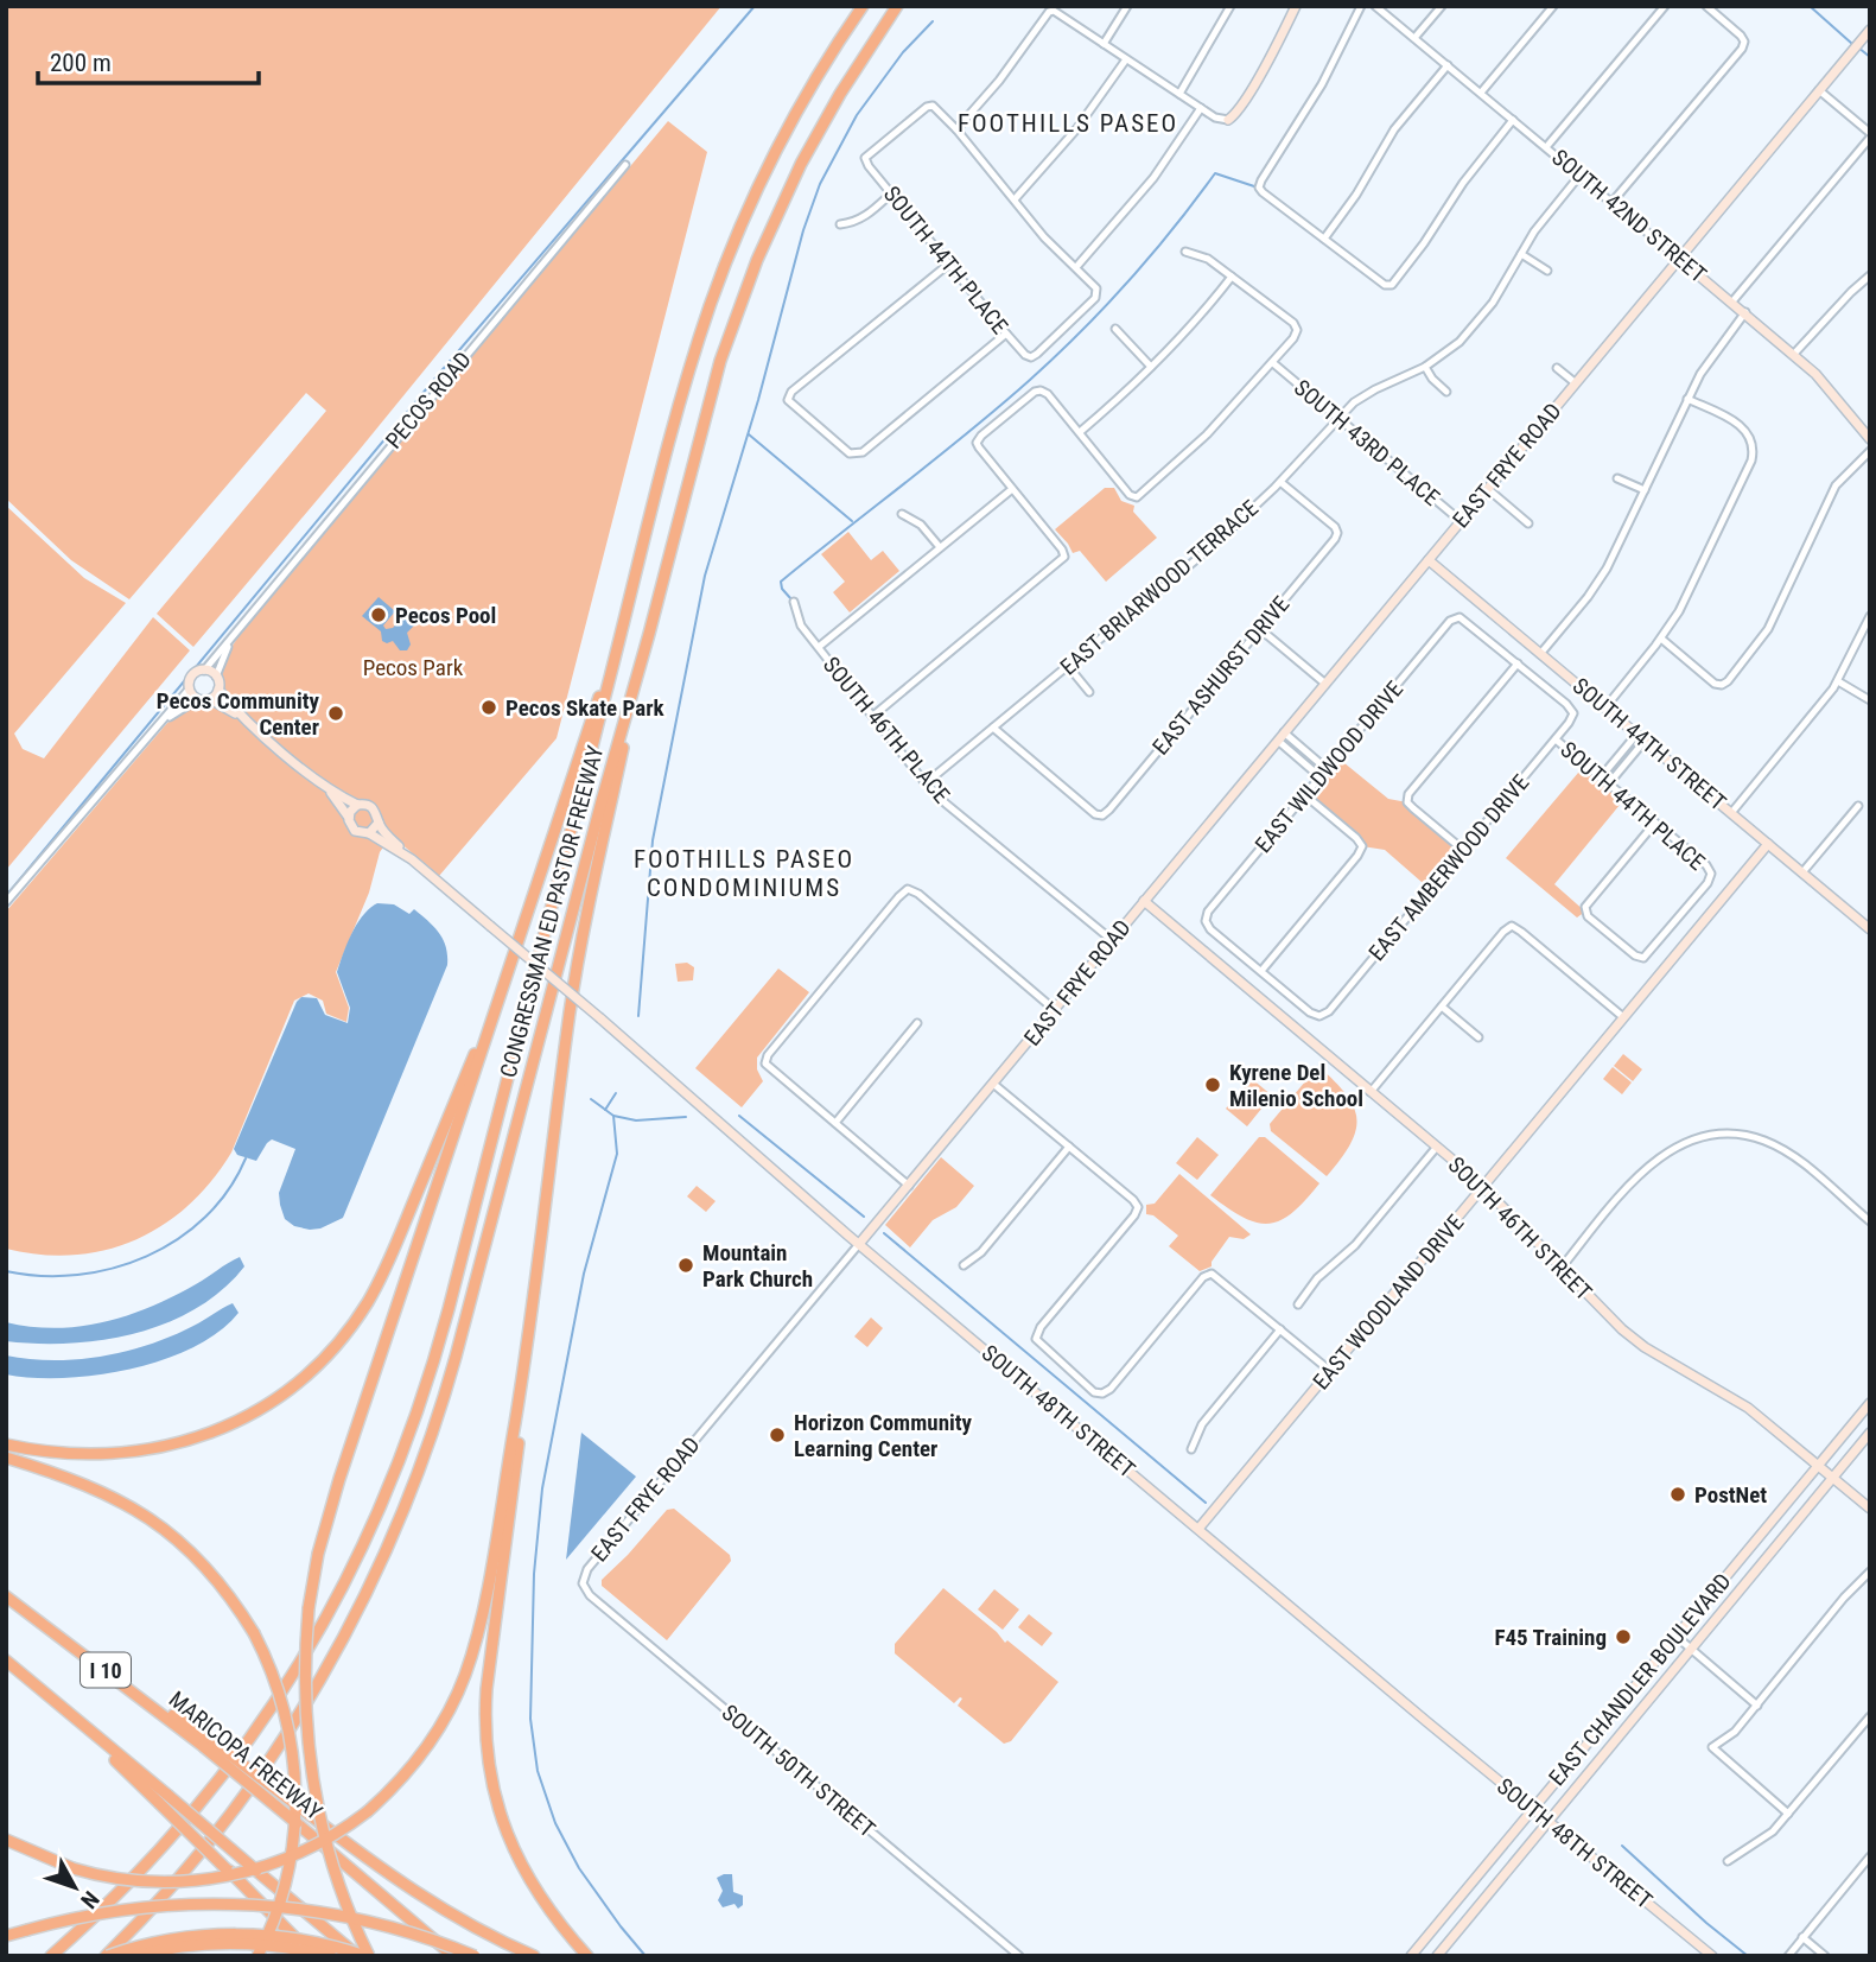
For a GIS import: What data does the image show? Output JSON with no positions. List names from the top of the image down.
{
  "streets": {
    "highway": ["CONGRESSMAN ED PASTOR FREEWAY", "I 10", "MARICOPA FREEWAY"],
    "street": [
      "SOUTH 42ND STREET",
      "SOUTH 44TH PLACE",
      "PECOS ROAD",
      "SOUTH 43RD PLACE",
      "EAST FRYE ROAD",
      "EAST BRIARWOOD TERRACE",
      "EAST ASHURST DRIVE",
      "SOUTH 46TH PLACE",
      "SOUTH 44TH STREET",
      "EAST WILDWOOD DRIVE",
      "EAST AMBERWOOD DRIVE",
      "SOUTH 46TH STREET",
      "EAST WOODLAND DRIVE",
      "SOUTH 48TH STREET",
      "EAST CHANDLER BOULEVARD",
      "SOUTH 50TH STREET"
    ]
  },
  "crossings": [
    ["SOUTH 42ND STREET", "EAST FRYE ROAD"],
    ["SOUTH 42ND STREET", "EAST BRIARWOOD TERRACE"],
    ["SOUTH 44TH PLACE", "EAST WILDWOOD DRIVE"],
    ["SOUTH 44TH PLACE", "EAST AMBERWOOD DRIVE"],
    ["SOUTH 43RD PLACE", "EAST FRYE ROAD"],
    ["SOUTH 43RD PLACE", "EAST BRIARWOOD TERRACE"],
    ["EAST FRYE ROAD", "SOUTH 46TH PLACE"],
    ["EAST FRYE ROAD", "SOUTH 44TH STREET"],
    ["EAST FRYE ROAD", "SOUTH 46TH STREET"],
    ["EAST FRYE ROAD", "SOUTH 48TH STREET"],
    ["EAST FRYE ROAD", "SOUTH 50TH STREET"],
    ["EAST BRIARWOOD TERRACE", "EAST ASHURST DRIVE"],
    ["EAST BRIARWOOD TERRACE", "SOUTH 46TH PLACE"],
    ["SOUTH 44TH STREET", "EAST WOODLAND DRIVE"],
    ["EAST WILDWOOD DRIVE", "EAST AMBERWOOD DRIVE"],
    ["SOUTH 46TH STREET", "EAST WOODLAND DRIVE"],
    ["SOUTH 46TH STREET", "EAST CHANDLER BOULEVARD"],
    ["EAST WOODLAND DRIVE", "SOUTH 48TH STREET"],
    ["SOUTH 48TH STREET", "EAST CHANDLER BOULEVARD"]
  ],
  "districts": ["FOOTHILLS PASEO", "FOOTHILLS PASEO CONDOMINIUMS"],
  "parks": ["Pecos Park"],
  "places": [
    "Pecos Pool",
    "Pecos Skate Park",
    "Pecos Community Center",
    "Kyrene Del Milenio School",
    "Mountain Park Church",
    "Horizon Community Learning Center",
    "PostNet",
    "F45 Training"
  ],
  "scale_bar": "200 m",
  "north": "bottom right"
}
